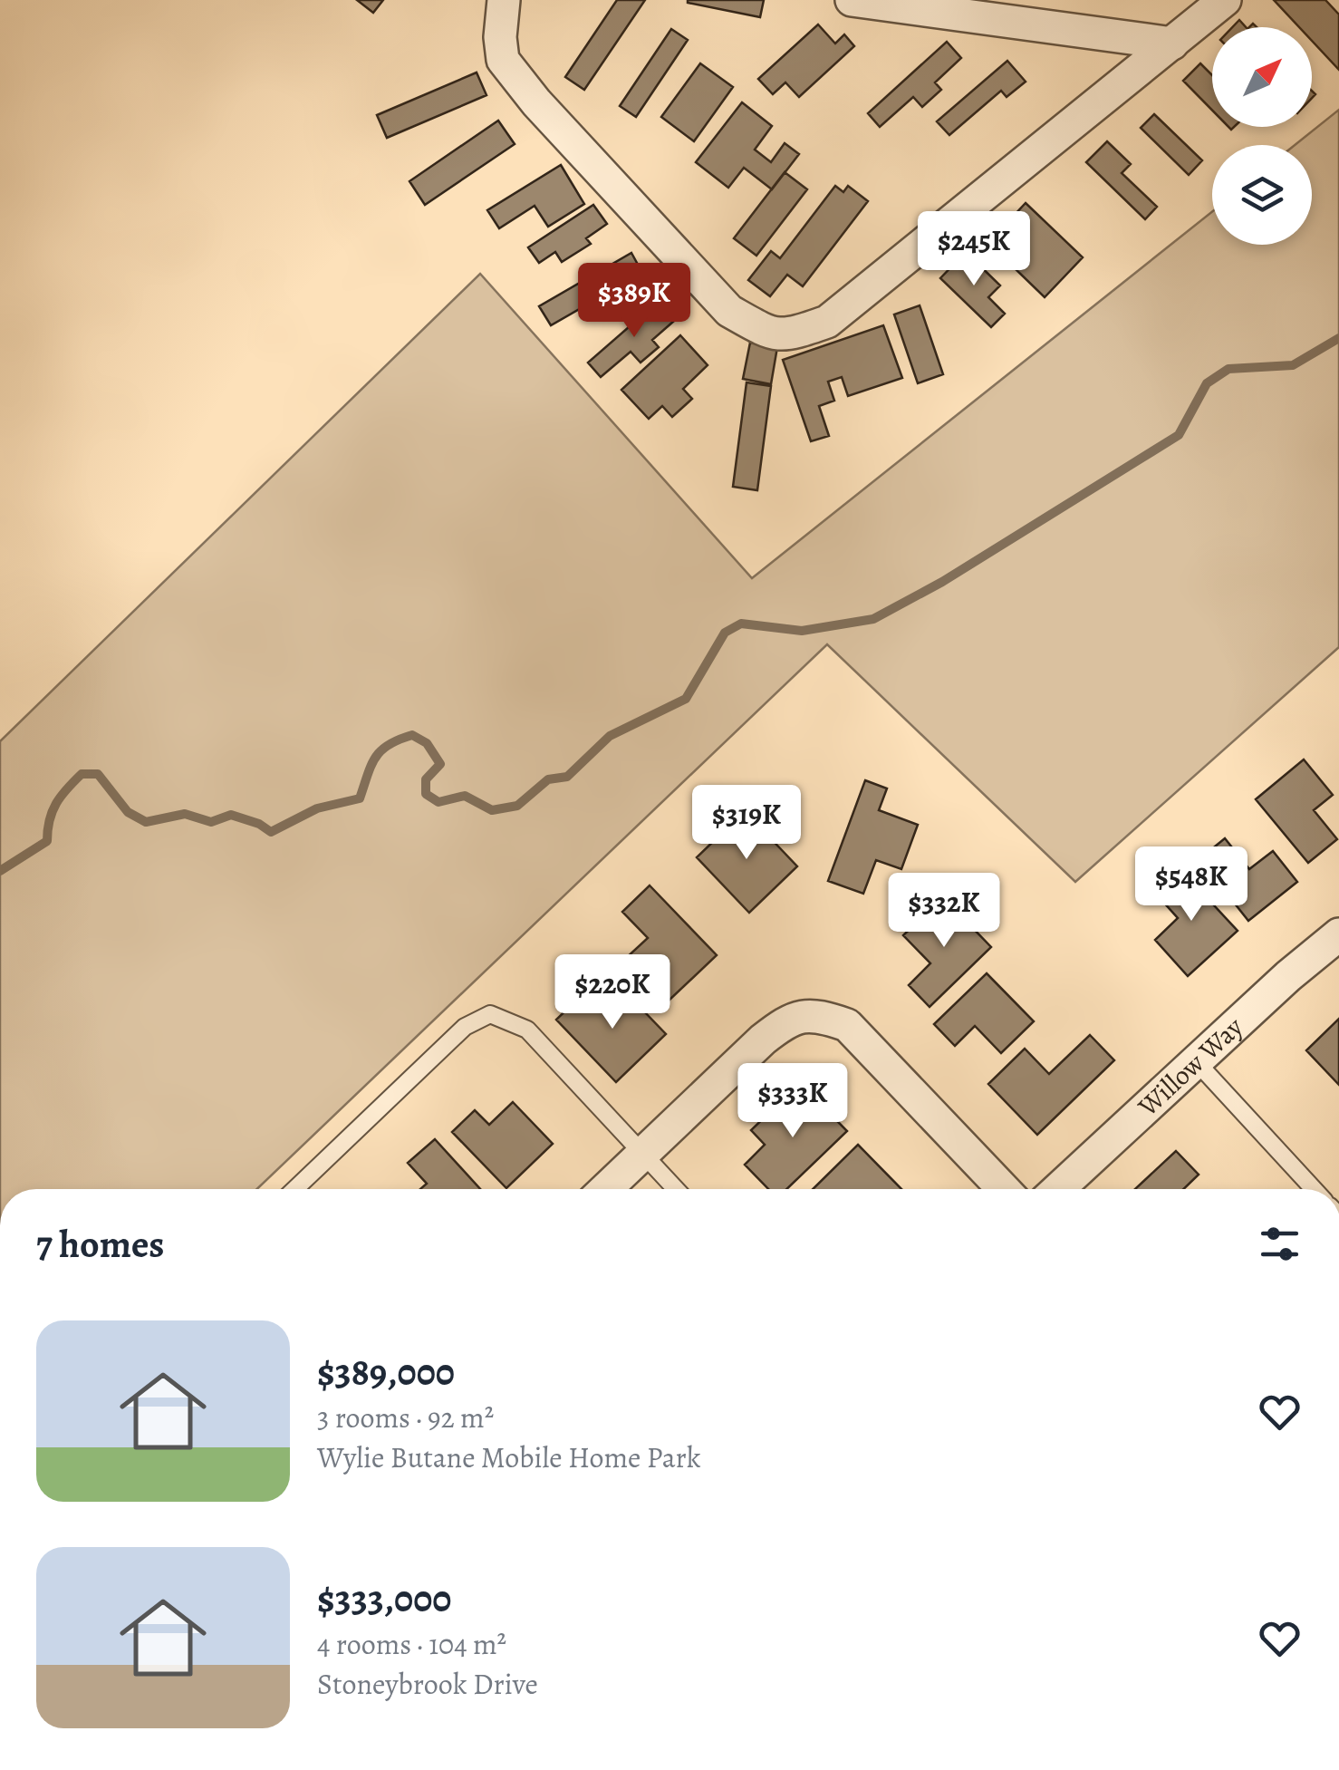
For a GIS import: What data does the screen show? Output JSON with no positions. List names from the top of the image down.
{
  "streets": {
    "street": ["Willow Way"]
  },
  "north": "top right",
  "page": {
    "price": [
      "$245K",
      "$389K",
      "$319K",
      "$548K",
      "$332K",
      "$220K",
      "$333K"
    ],
    "heading": "7 homes",
    "list": [
      {
        "name": "$389,000",
        "note": "3 rooms · 92 m² · Wylie Butane Mobile Home Park"
      },
      {
        "name": "$333,000",
        "note": "4 rooms · 104 m² · Stoneybrook Drive"
      }
    ]
  }
}
